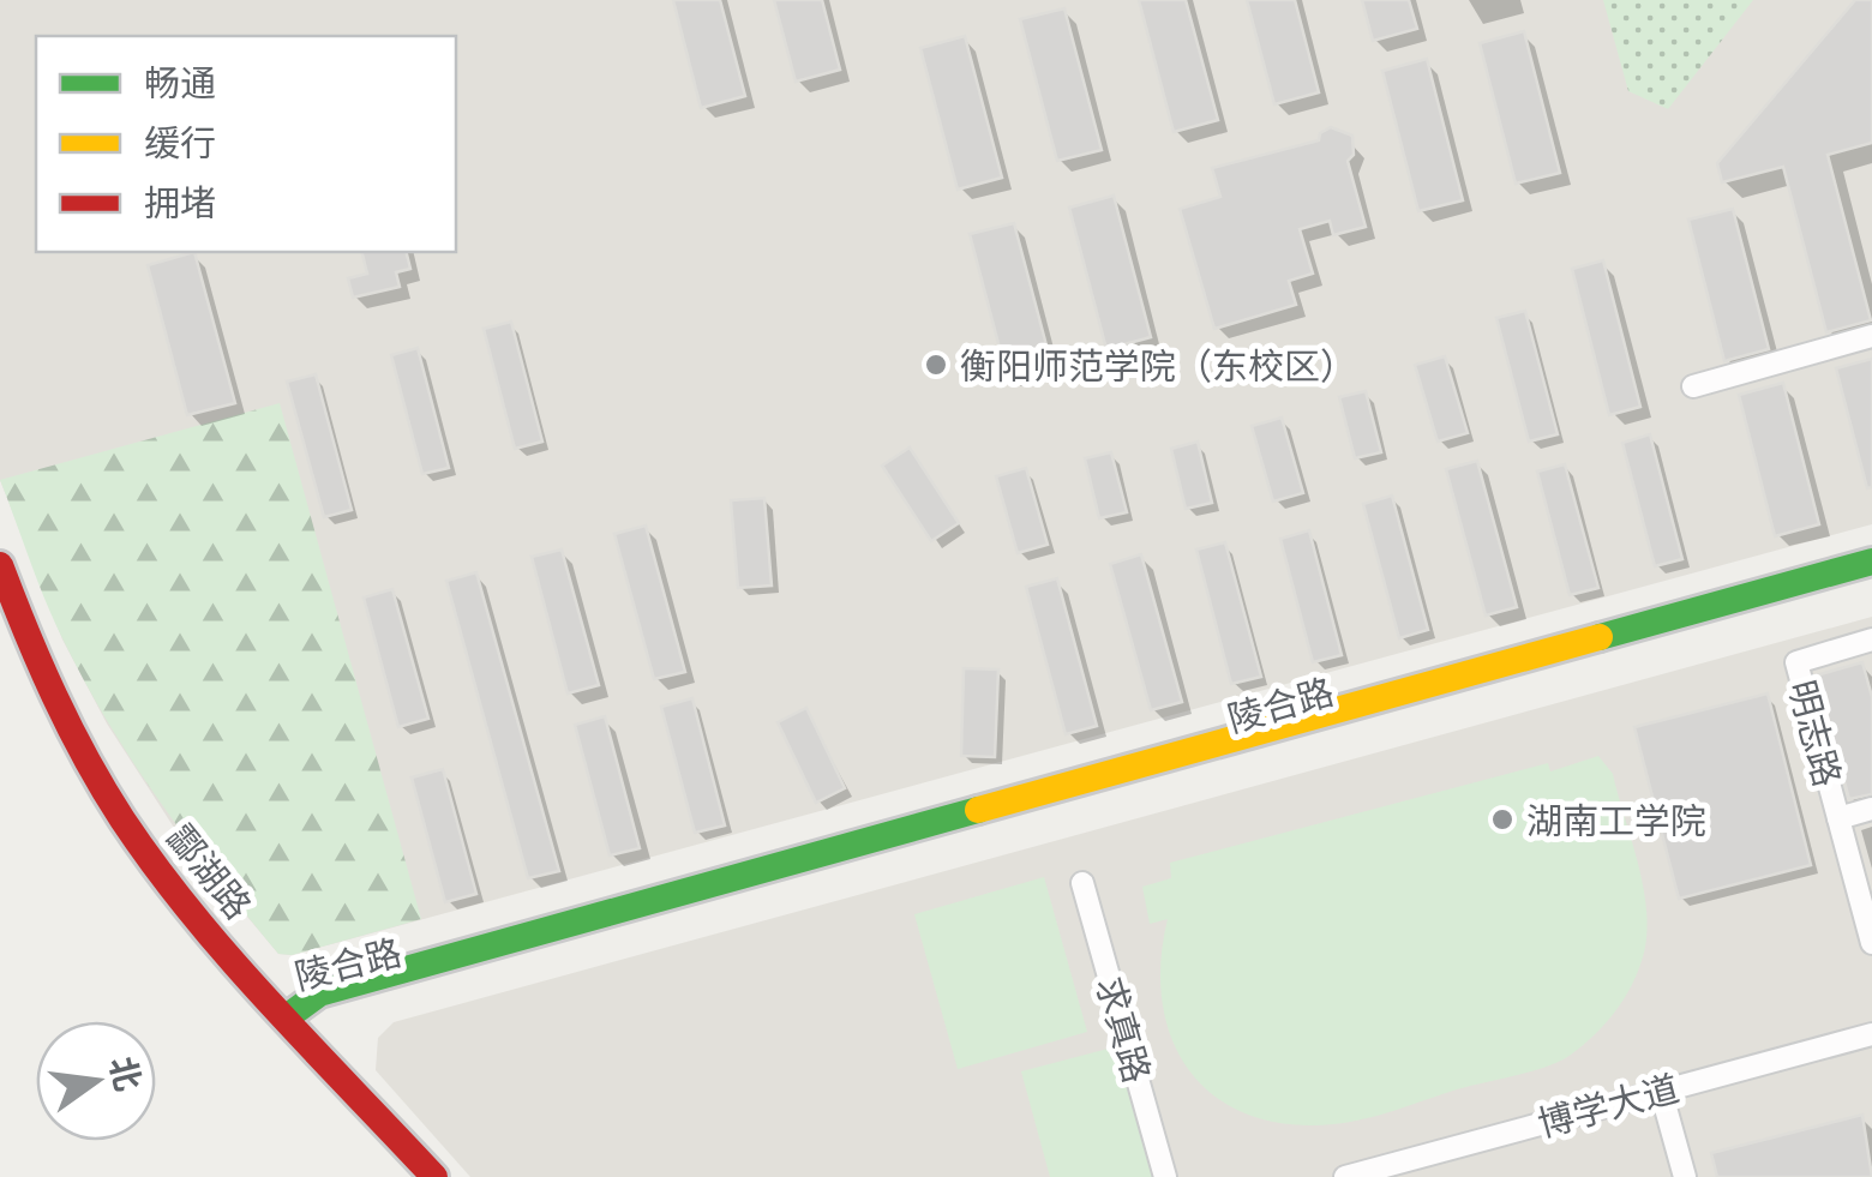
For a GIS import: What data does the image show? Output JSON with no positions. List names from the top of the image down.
{
  "streets": {
    "street": [
      "陵合路",
      "明志路",
      "酃湖路",
      "求真路",
      "博学大道"
    ]
  },
  "crossings": [
    ["陵合路", "酃湖路"]
  ],
  "places": ["衡阳师范学院（东校区）", "湖南工学院"],
  "legend": ["畅通", "缓行", "拥堵"],
  "north": "right"
}
